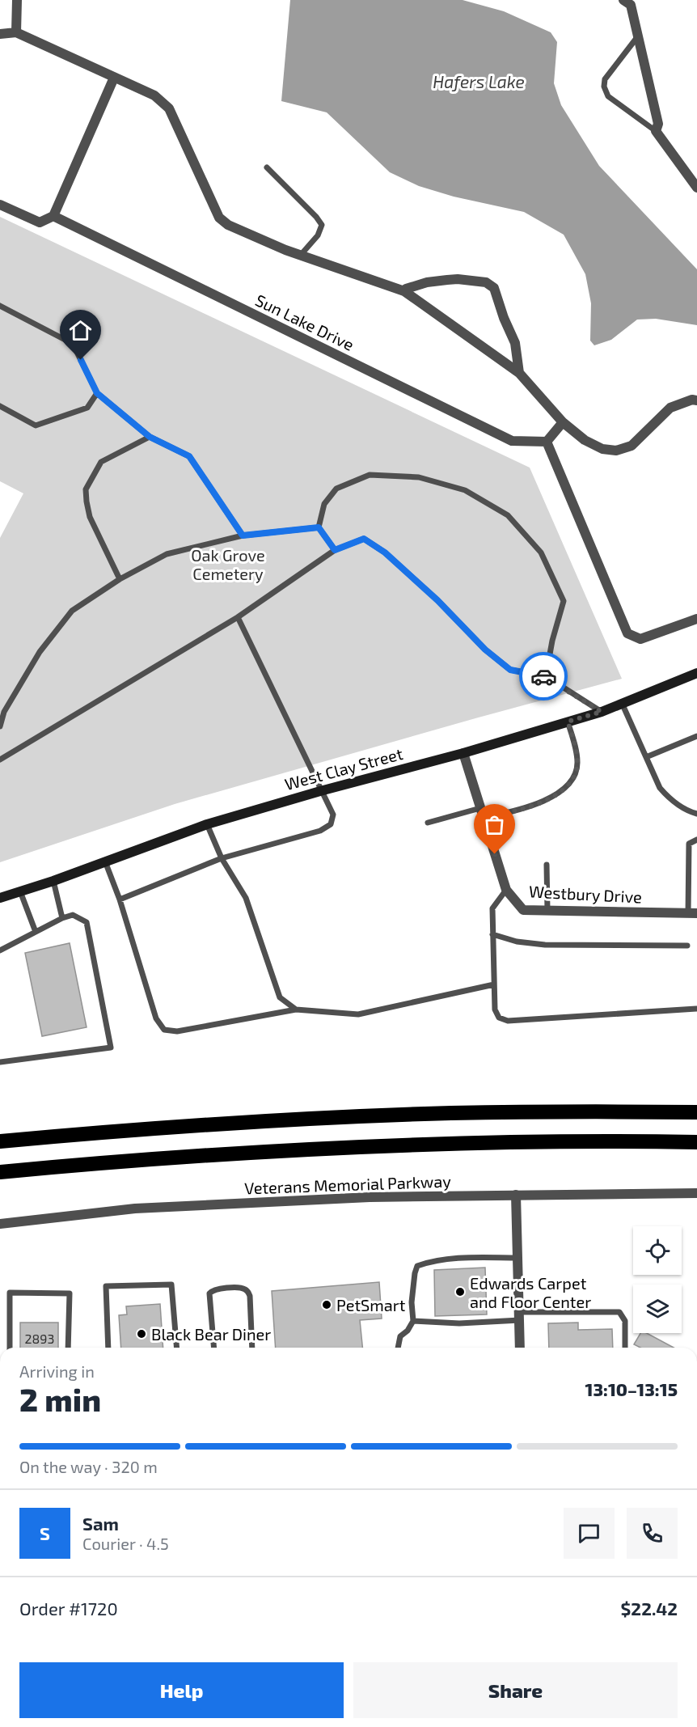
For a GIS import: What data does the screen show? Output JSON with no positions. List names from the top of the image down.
{
  "streets": {
    "main road": ["West Clay Street"],
    "street": ["Sun Lake Drive", "Westbury Drive", "Veterans Memorial Parkway"]
  },
  "crossings": [
    ["West Clay Street", "Westbury Drive"]
  ],
  "water": ["Hafers Lake"],
  "parks": ["Oak Grove Cemetery"],
  "places": ["Edwards Carpet and Floor Center", "PetSmart", "Black Bear Diner"],
  "house_numbers": ["2893"],
  "page": {
    "heading": ["2 min", "Arriving in", "13:10–13:15"],
    "panel": [
      "Sam",
      "Courier · 4.5",
      "Order #1720",
      "$22.42"
    ],
    "bar": "On the way · 320 m",
    "round": "S",
    "buttons": ["Help", "Share"]
  }
}
